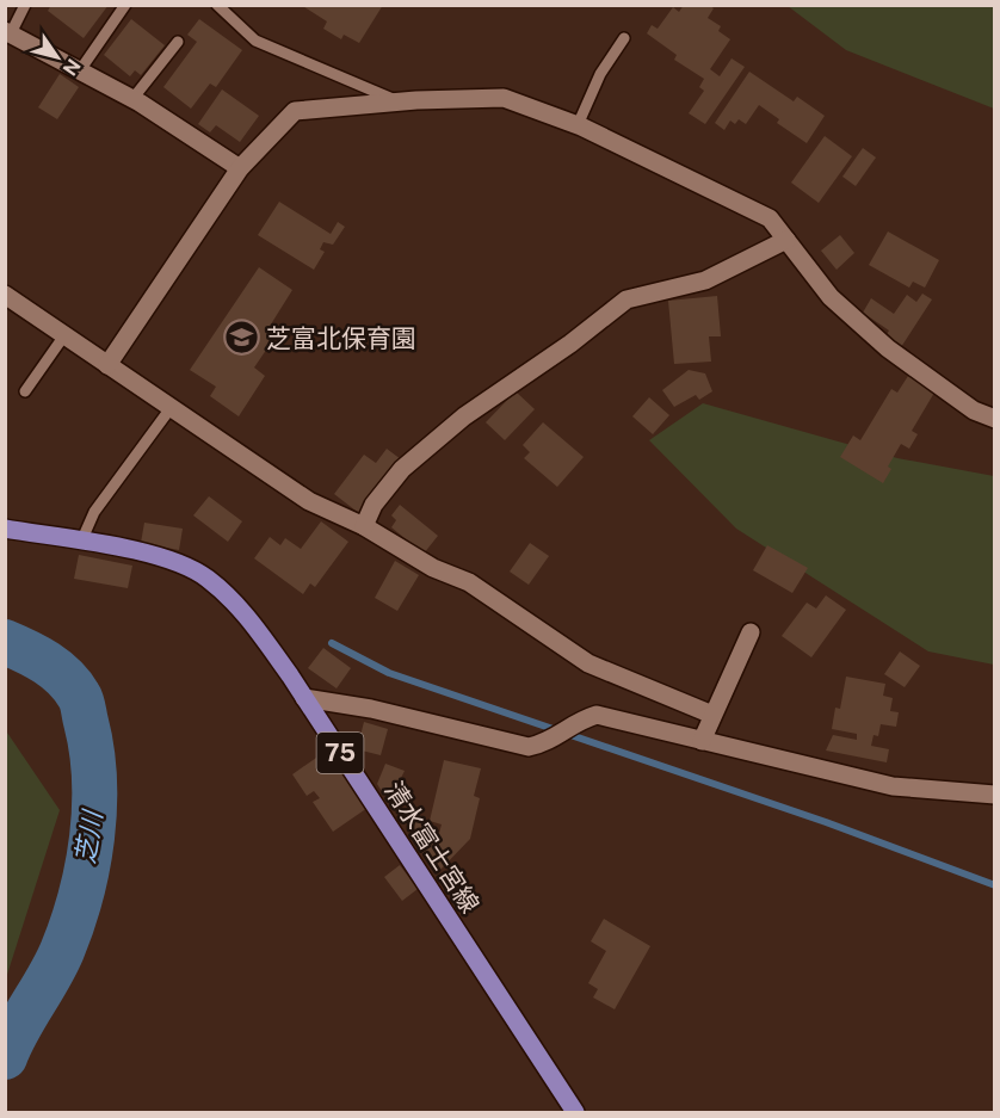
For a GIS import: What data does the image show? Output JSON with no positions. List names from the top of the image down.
{
  "streets": {
    "main road": ["75", "清水富士宮線"]
  },
  "water": ["芝川"],
  "places": {
    "school or university": ["芝富北保育園"]
  },
  "north": "bottom right"
}
